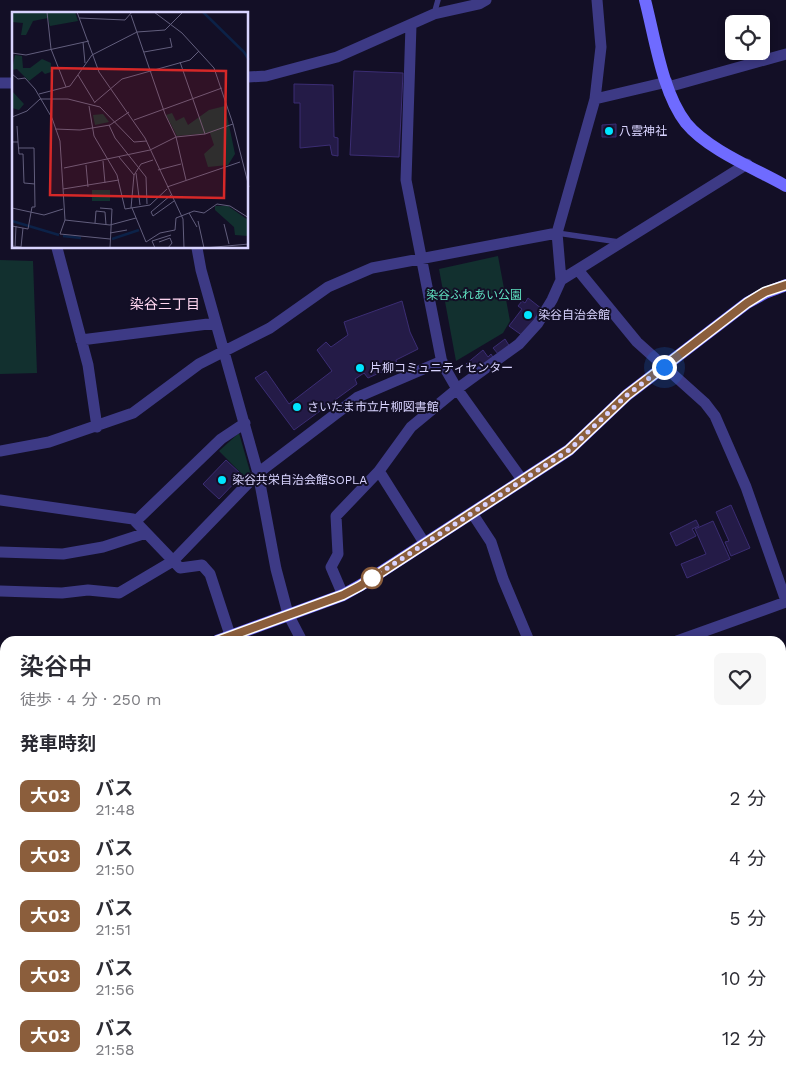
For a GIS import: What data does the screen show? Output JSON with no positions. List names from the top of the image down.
{
  "districts": ["染谷三丁目"],
  "parks": ["染谷ふれあい公園"],
  "places": [
    "八雲神社",
    "染谷自治会館",
    "片柳コミュニティセンター",
    "さいたま市立片柳図書館",
    "染谷共栄自治会館SOPLA"
  ],
  "lines": ["bus line 大03"],
  "page": {
    "heading": [
      ["染谷中", "徒歩 · 4 分 · 250 m"],
      "発車時刻"
    ],
    "list": [
      {
        "mark": "大03",
        "name": "バス",
        "note": "21:48",
        "value": "2 分"
      },
      {
        "mark": "大03",
        "name": "バス",
        "note": "21:50",
        "value": "4 分"
      },
      {
        "mark": "大03",
        "name": "バス",
        "note": "21:51",
        "value": "5 分"
      },
      {
        "mark": "大03",
        "name": "バス",
        "note": "21:56",
        "value": "10 分"
      },
      {
        "mark": "大03",
        "name": "バス",
        "note": "21:58",
        "value": "12 分"
      }
    ]
  }
}
